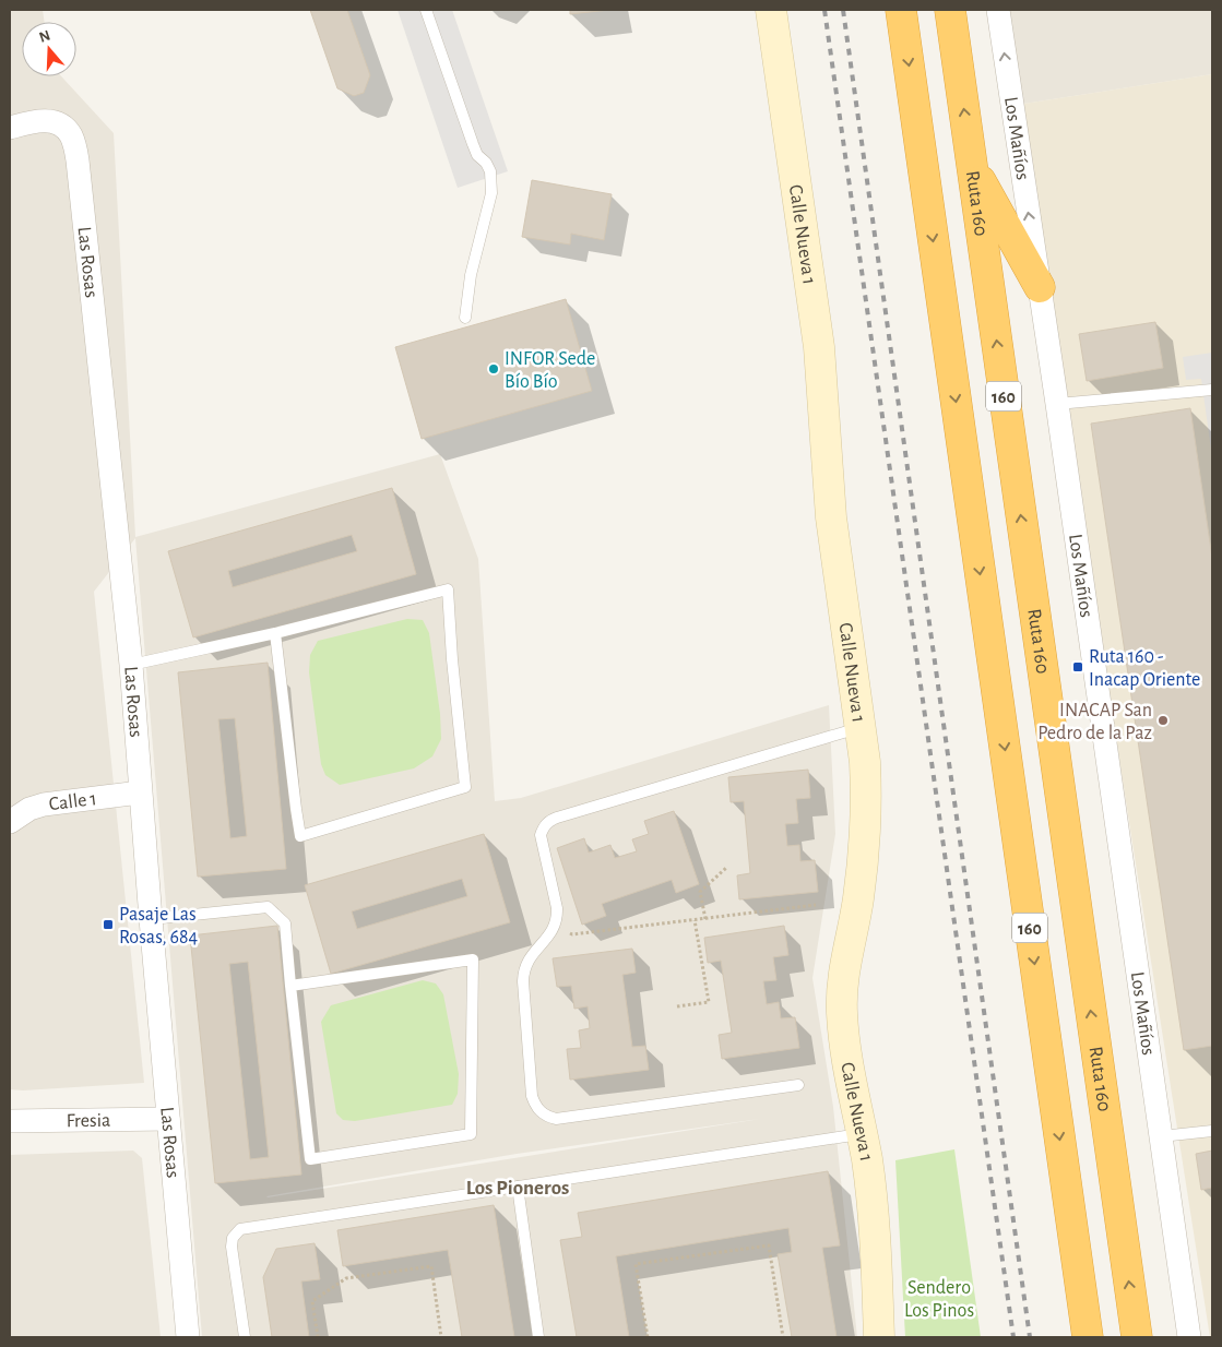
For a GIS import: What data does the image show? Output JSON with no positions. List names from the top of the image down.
{
  "streets": {
    "highway": ["Ruta 160", "160"],
    "main road": ["Calle Nueva 1"],
    "street": [
      "Los Mañíos",
      "Las Rosas",
      "Calle 1",
      "Fresia"
    ]
  },
  "crossings": [
    ["Las Rosas", "Calle 1"],
    ["Las Rosas", "Fresia"]
  ],
  "districts": ["Los Pioneros"],
  "parks": ["Sendero Los Pinos"],
  "places": {
    "other": ["INFOR Sede Bío Bío", "INACAP San Pedro de la Paz"],
    "transit": ["Ruta 160 - Inacap Oriente", "Pasaje Las Rosas, 684"]
  },
  "north": "top"
}
